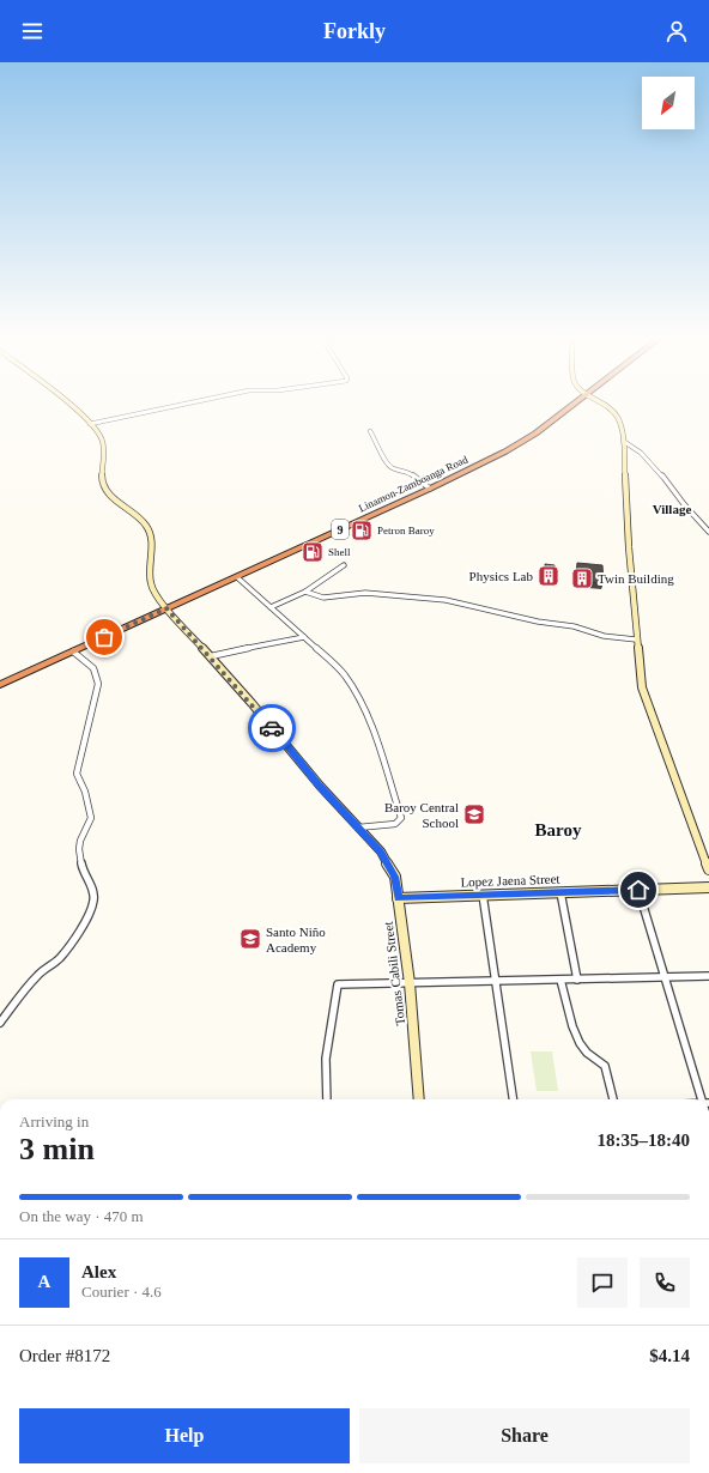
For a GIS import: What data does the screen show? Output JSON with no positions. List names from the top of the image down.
{
  "streets": {
    "highway": ["Linamon-Zamboanga Road", "9"],
    "street": ["Lopez Jaena Street", "Tomas Cabili Street"]
  },
  "crossings": [
    ["Linamon-Zamboanga Road", "Tomas Cabili Street"],
    ["Lopez Jaena Street", "Tomas Cabili Street"]
  ],
  "districts": ["Village", "Baroy"],
  "places": {
    "fuel station": ["Petron Baroy", "Shell"],
    "building": ["Physics Lab", "Twin Building"],
    "school or university": ["Baroy Central School", "Santo Niño Academy"]
  },
  "north": "bottom left",
  "page": {
    "header": "Forkly",
    "heading": ["3 min", "Arriving in", "18:35–18:40"],
    "panel": [
      "Alex",
      "Courier · 4.6",
      "Order #8172",
      "$4.14"
    ],
    "bar": "On the way · 470 m",
    "round": "A",
    "buttons": ["Help", "Share"]
  }
}
